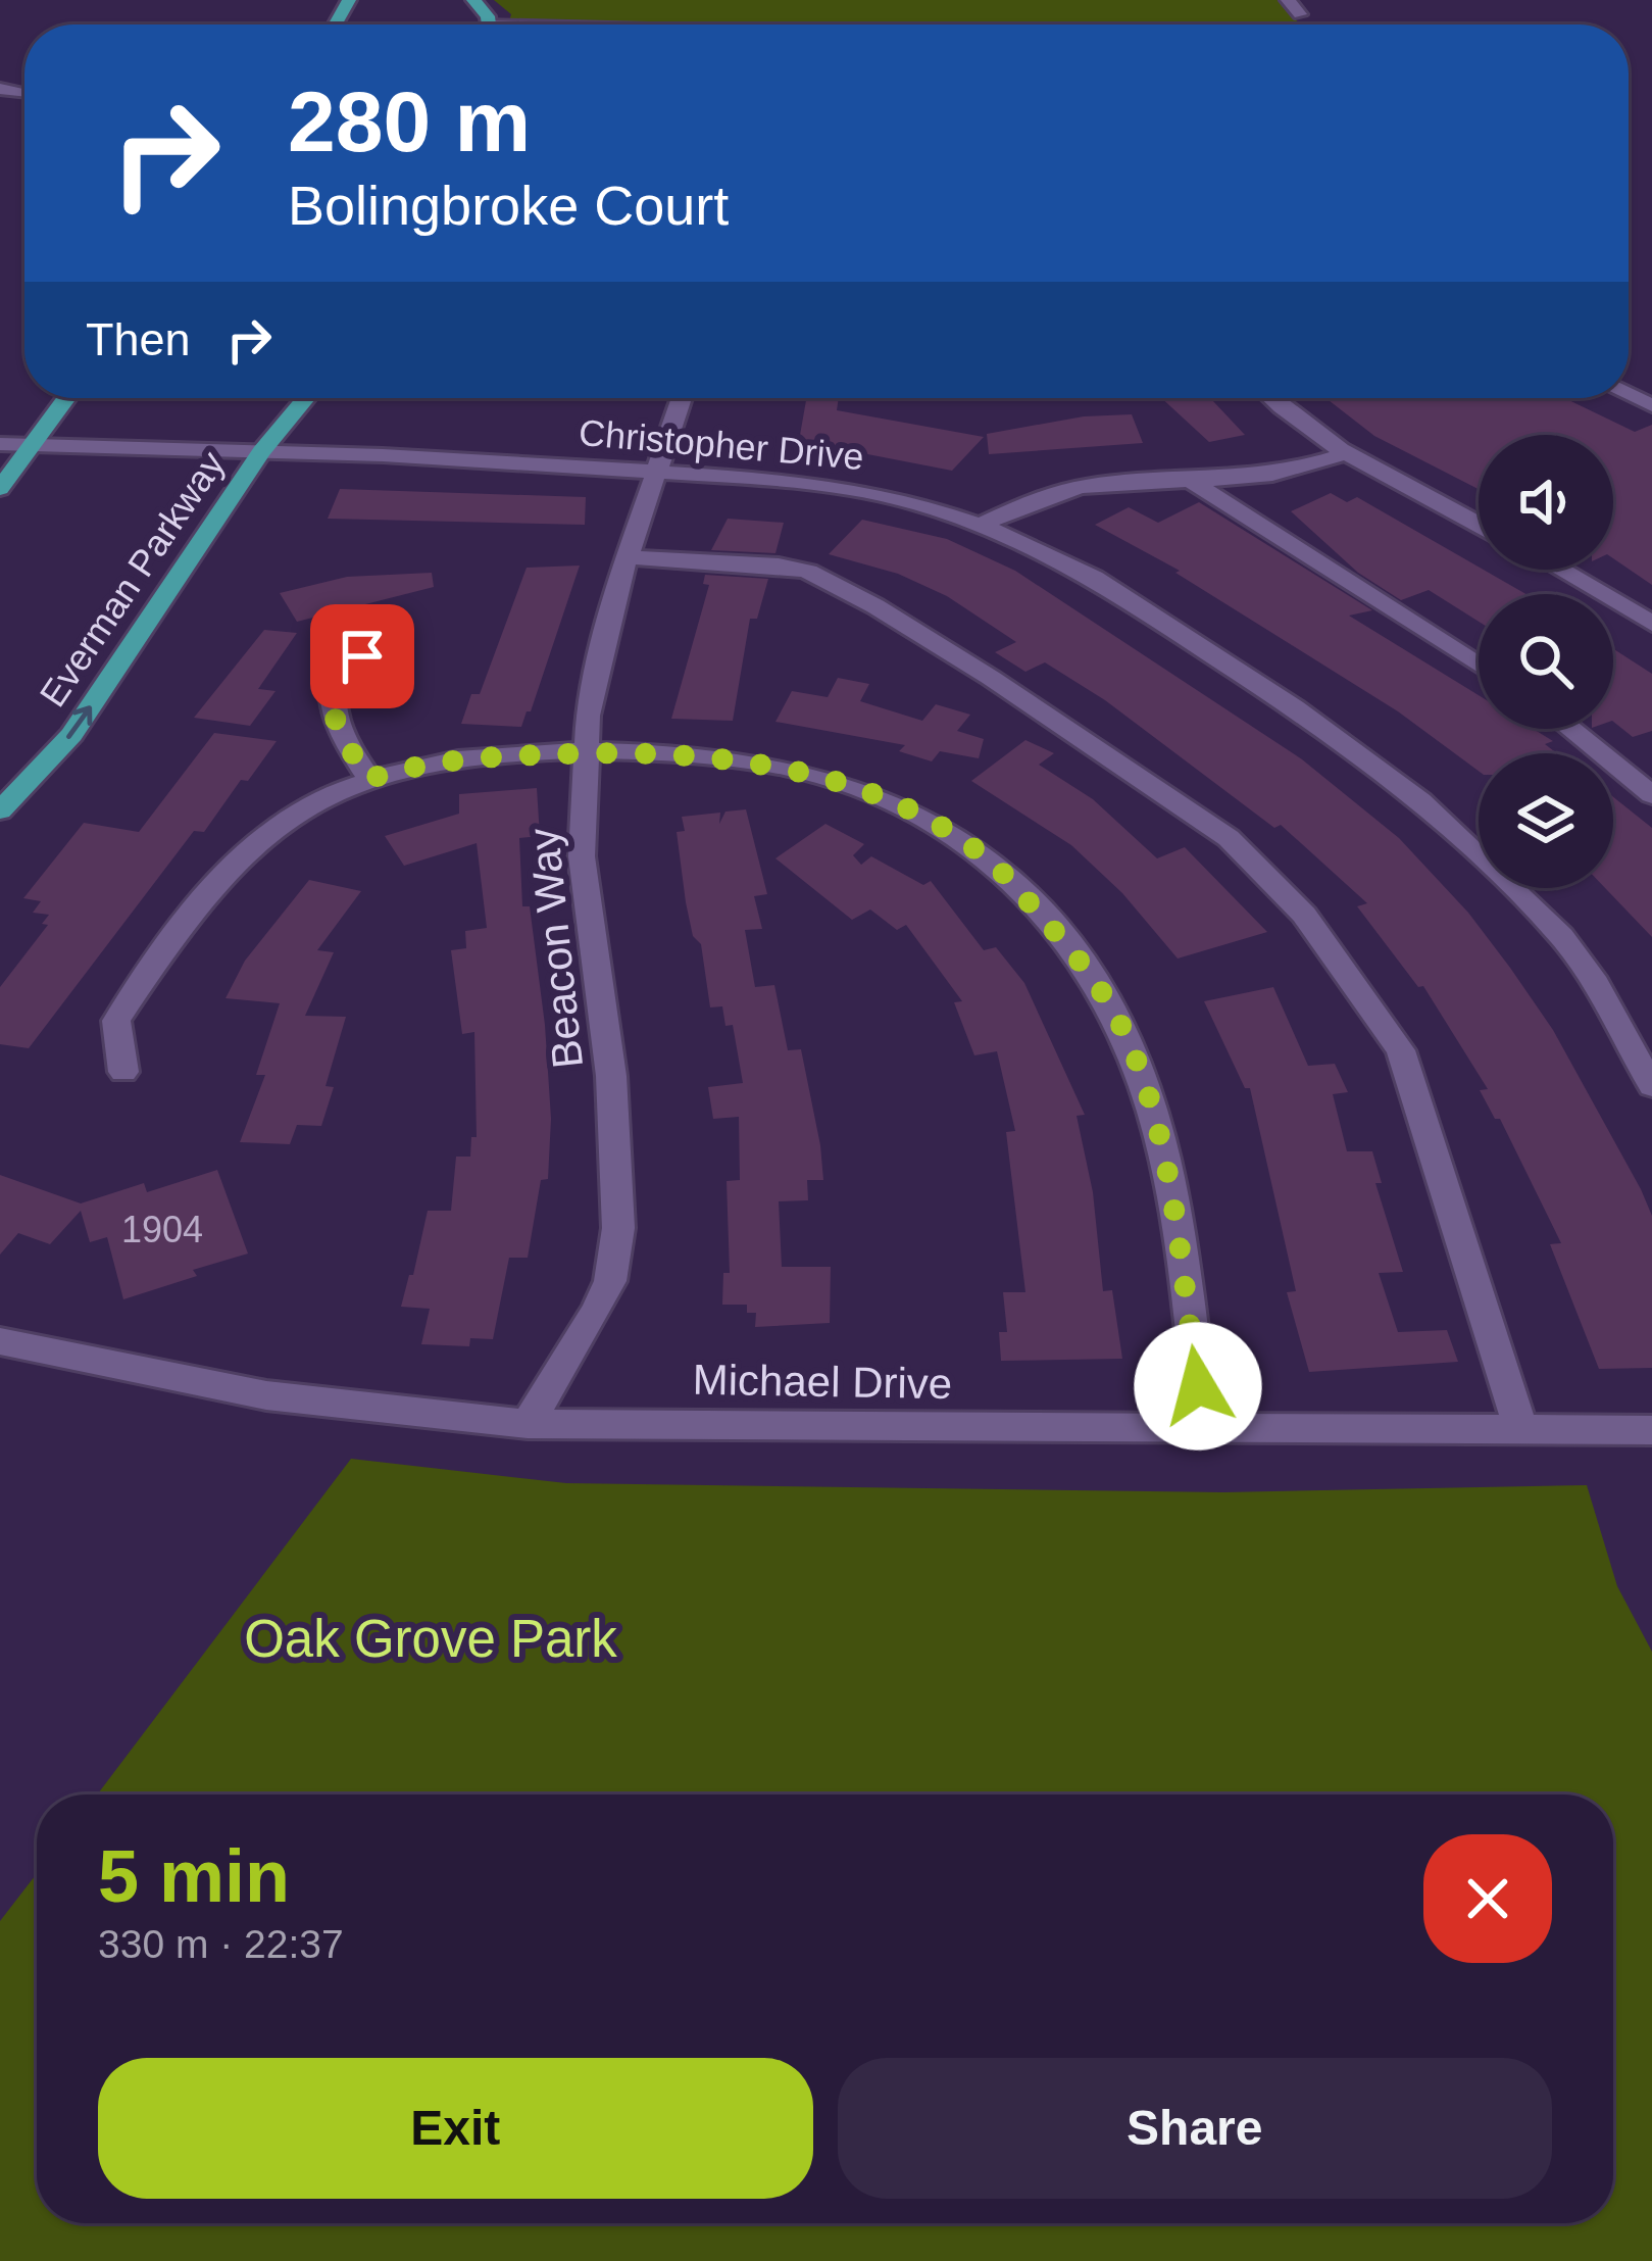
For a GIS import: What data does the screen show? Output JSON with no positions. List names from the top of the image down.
{
  "streets": {
    "main road": ["Everman Parkway"],
    "street": ["Christopher Drive", "Beacon Way", "Michael Drive"]
  },
  "crossings": [
    ["Christopher Drive", "Everman Parkway"],
    ["Christopher Drive", "Beacon Way"],
    ["Beacon Way", "Michael Drive"]
  ],
  "one_way": ["Everman Parkway"],
  "parks": ["Oak Grove Park"],
  "house_numbers": ["1904"],
  "page": {
    "turn": ["280 m", "Bolingbroke Court"],
    "then": "Then",
    "heading": ["5 min", "330 m · 22:37"],
    "buttons": ["Exit", "Share"]
  }
}
